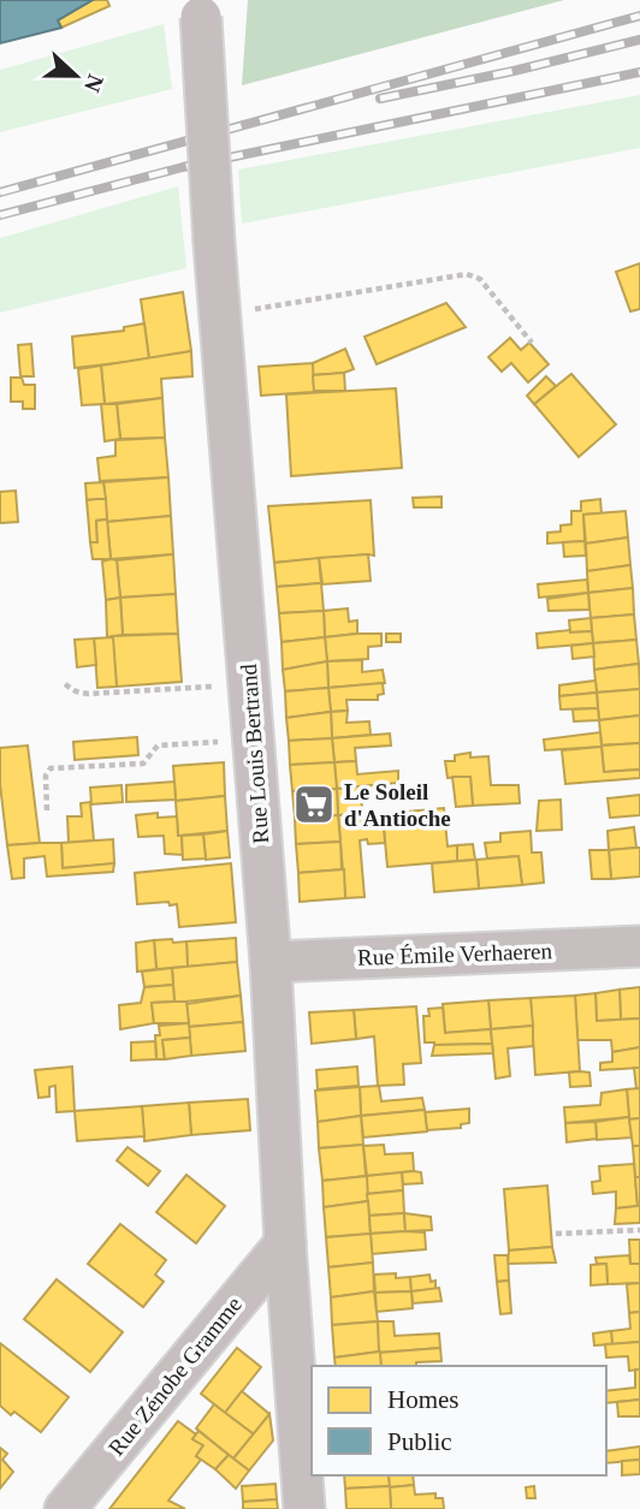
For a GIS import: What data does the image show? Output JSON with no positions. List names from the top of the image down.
{
  "streets": {
    "street": ["Rue Louis Bertrand", "Rue Émile Verhaeren", "Rue Zénobe Gramme"]
  },
  "crossings": [
    ["Rue Louis Bertrand", "Rue Émile Verhaeren"],
    ["Rue Louis Bertrand", "Rue Zénobe Gramme"]
  ],
  "places": {
    "supermarket": ["Le Soleil d'Antioche"]
  },
  "legend": ["Homes", "Public"],
  "north": "right"
}
